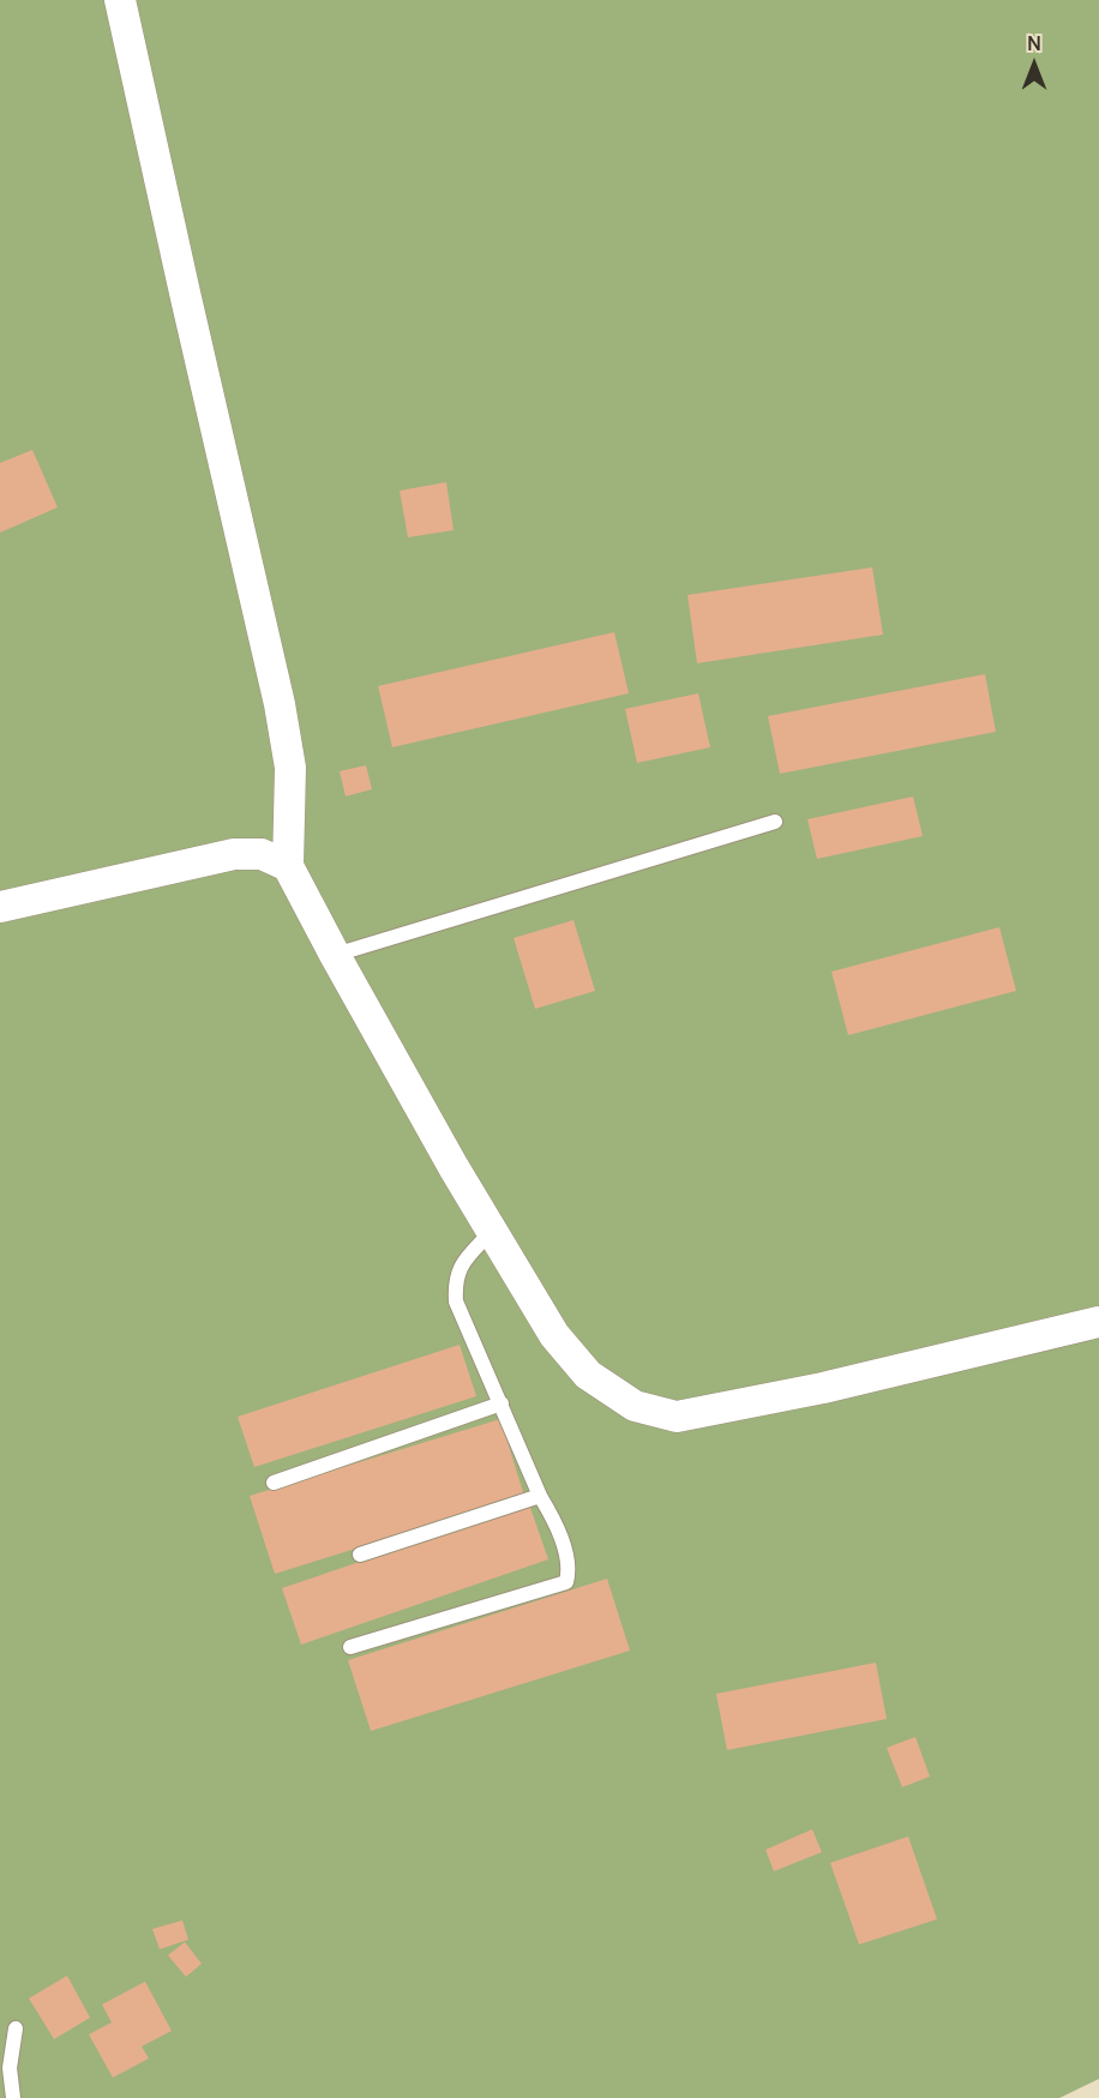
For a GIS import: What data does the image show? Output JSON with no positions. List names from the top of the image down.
{
  "north": "top"
}
